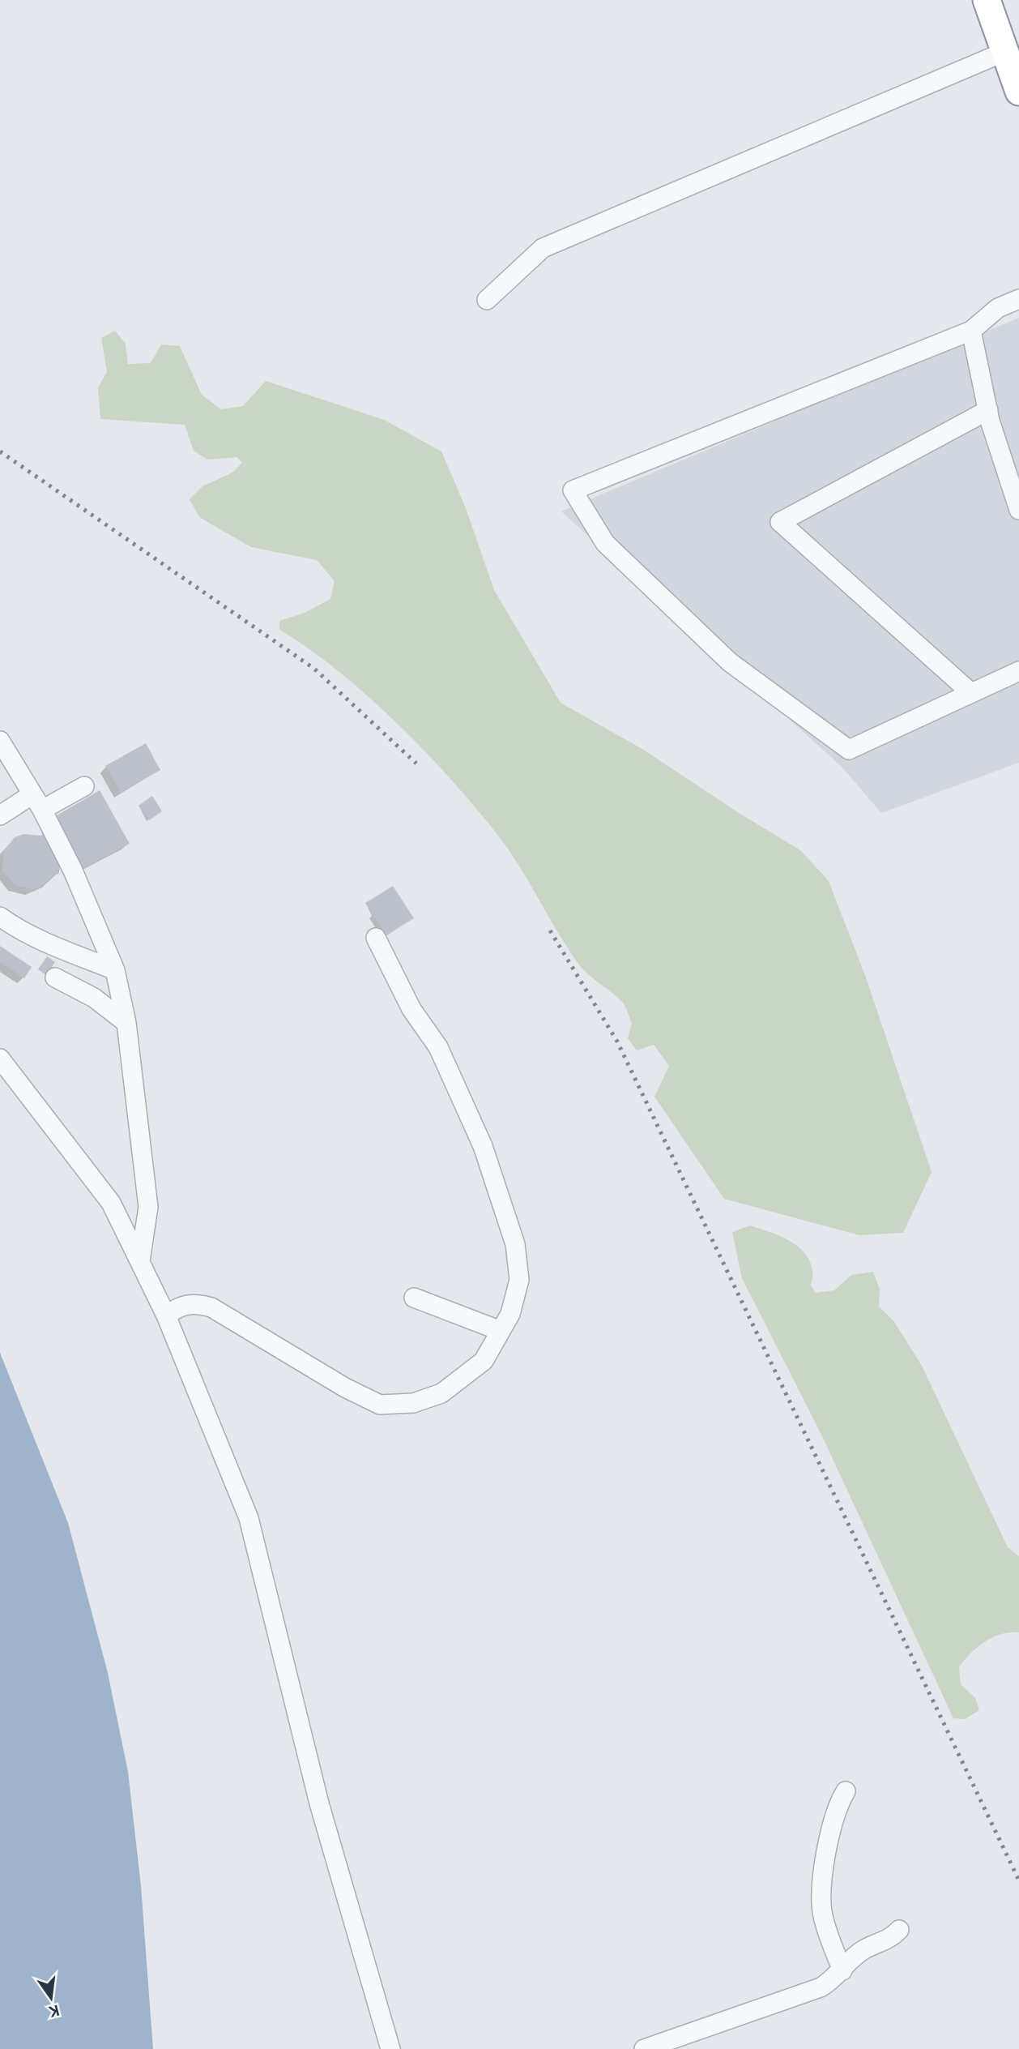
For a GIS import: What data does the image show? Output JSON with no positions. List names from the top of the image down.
{
  "north": "bottom"
}
